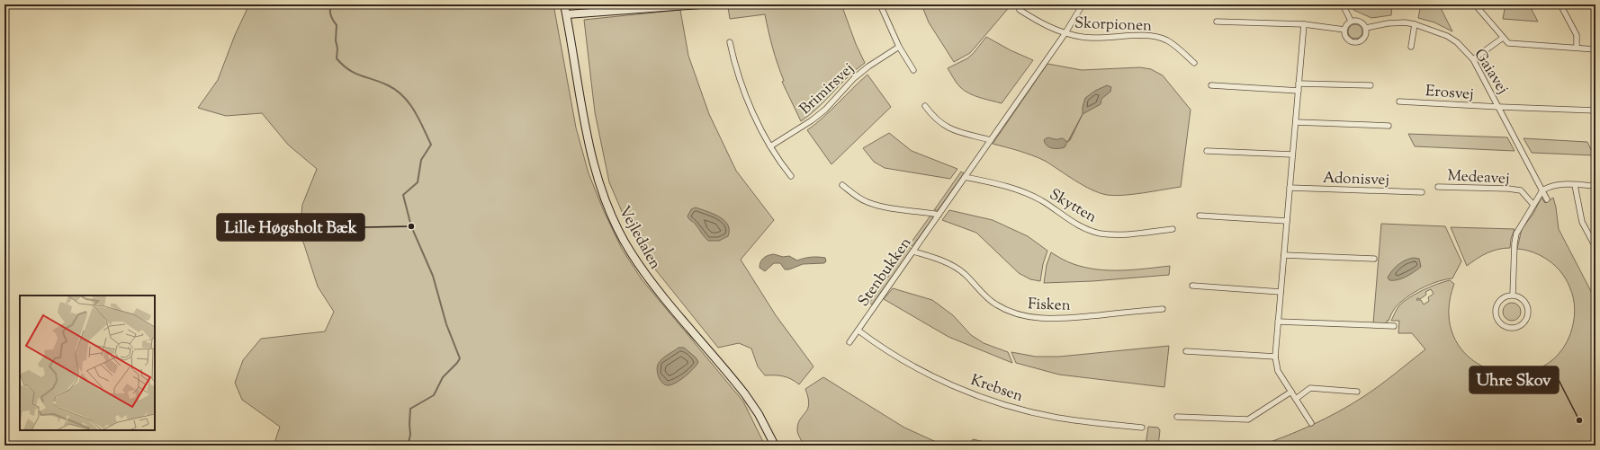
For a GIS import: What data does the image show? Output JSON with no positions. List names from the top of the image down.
{
  "streets": {
    "street": [
      "Skorpionen",
      "Gaiavej",
      "Brimirsvej",
      "Erosvej",
      "Medeavej",
      "Adonisvej",
      "Skytten",
      "Vejledalen",
      "Stenbukken",
      "Fisken",
      "Krebsen"
    ]
  },
  "crossings": [
    ["Skorpionen", "Stenbukken"],
    ["Gaiavej", "Erosvej"],
    ["Skytten", "Stenbukken"],
    ["Stenbukken", "Fisken"],
    ["Stenbukken", "Krebsen"]
  ],
  "places": ["Lille Høgsholt Bæk", "Uhre Skov"]
}
